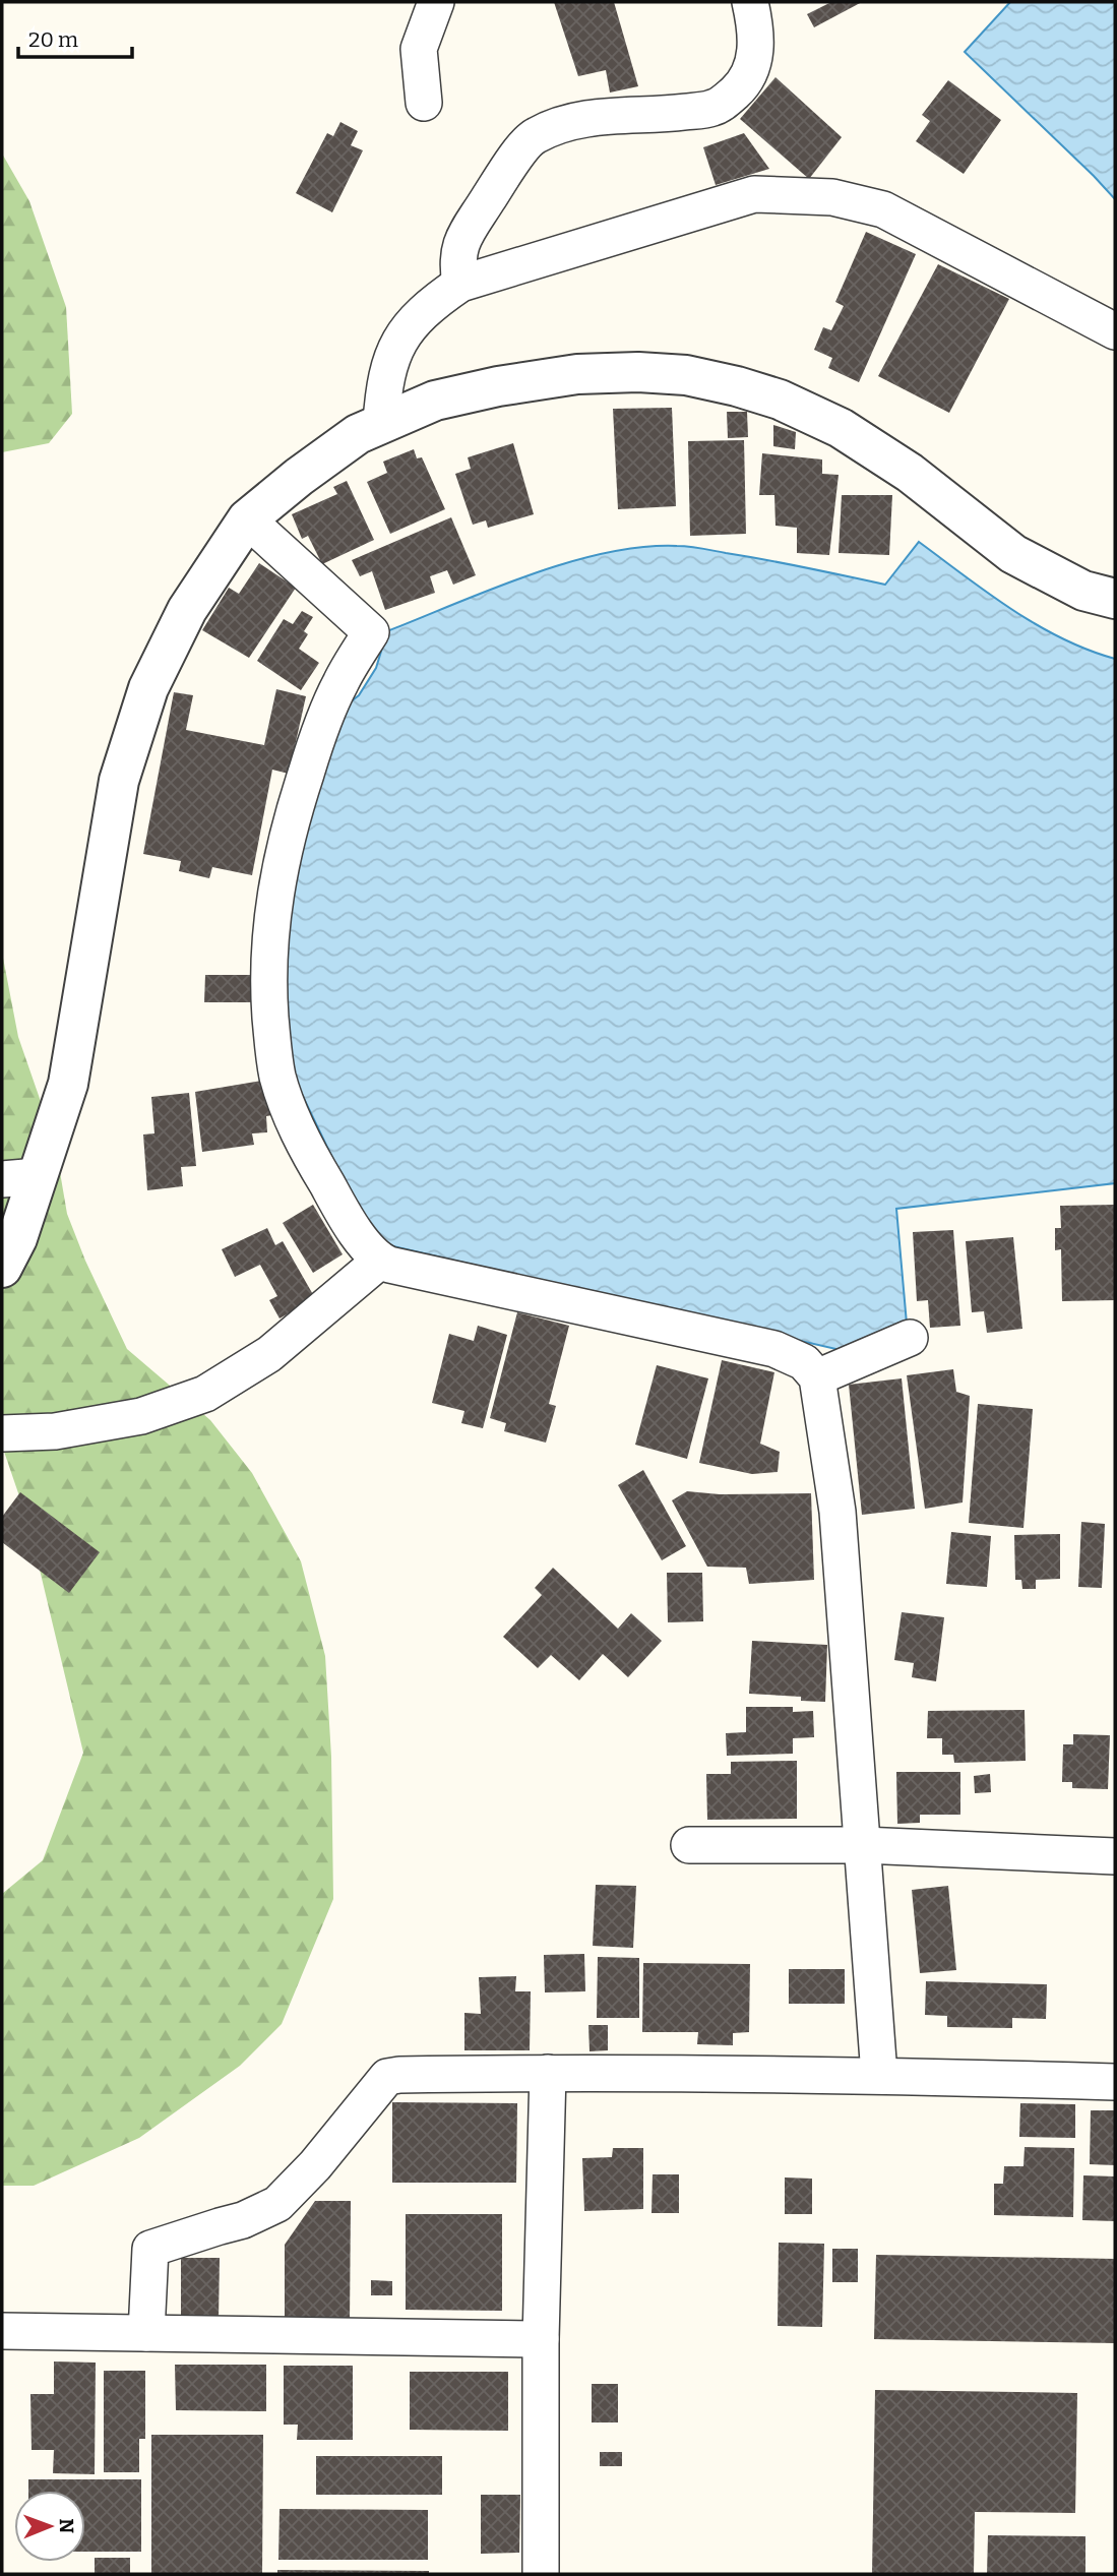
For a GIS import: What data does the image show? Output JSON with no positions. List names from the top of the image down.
{
  "scale_bar": "20 m",
  "north": "right"
}
